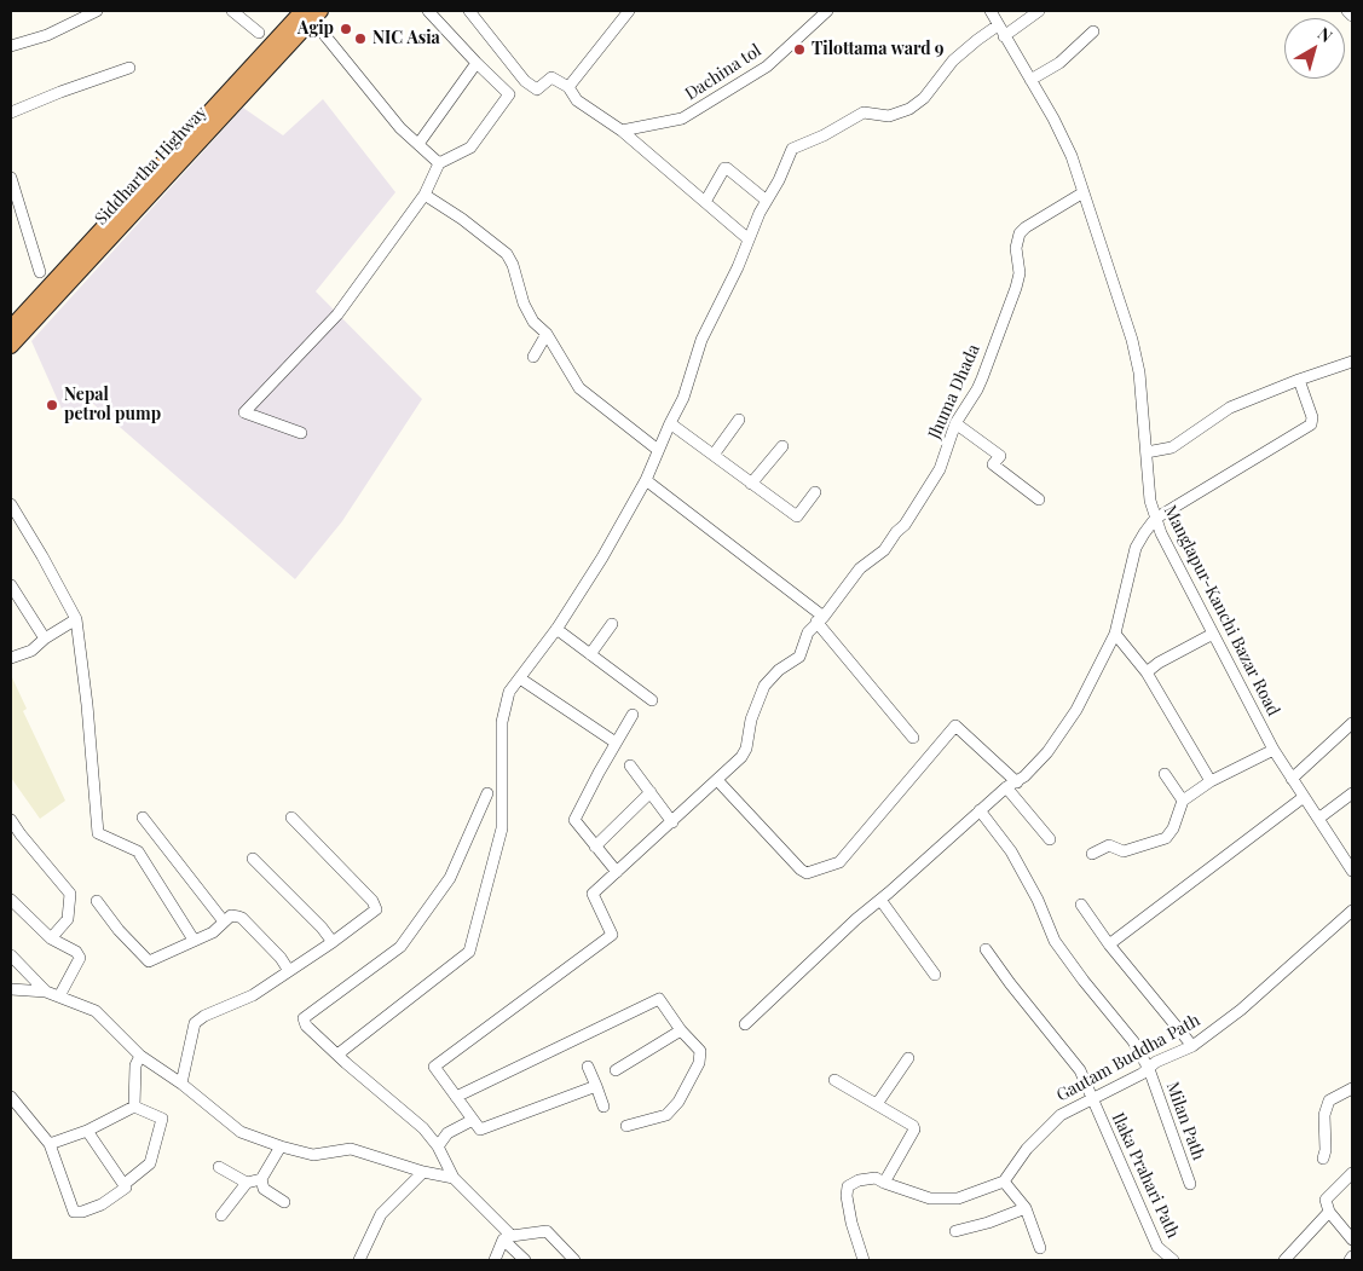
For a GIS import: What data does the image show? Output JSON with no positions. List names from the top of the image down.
{
  "streets": {
    "highway": ["Siddhartha Highway"],
    "street": [
      "Dachina tol",
      "Jhuma Dhada",
      "Manglapur-Kanchi Bazar Road",
      "Gautam Buddha Path",
      "Milan Path",
      "Ilaka Prahari Path"
    ]
  },
  "crossings": [
    ["Jhuma Dhada", "Manglapur-Kanchi Bazar Road"],
    ["Gautam Buddha Path", "Milan Path"],
    ["Gautam Buddha Path", "Ilaka Prahari Path"]
  ],
  "places": [
    "Agip",
    "NIC Asia",
    "Tilottama ward 9",
    "Nepal petrol pump"
  ],
  "north": "top right"
}
